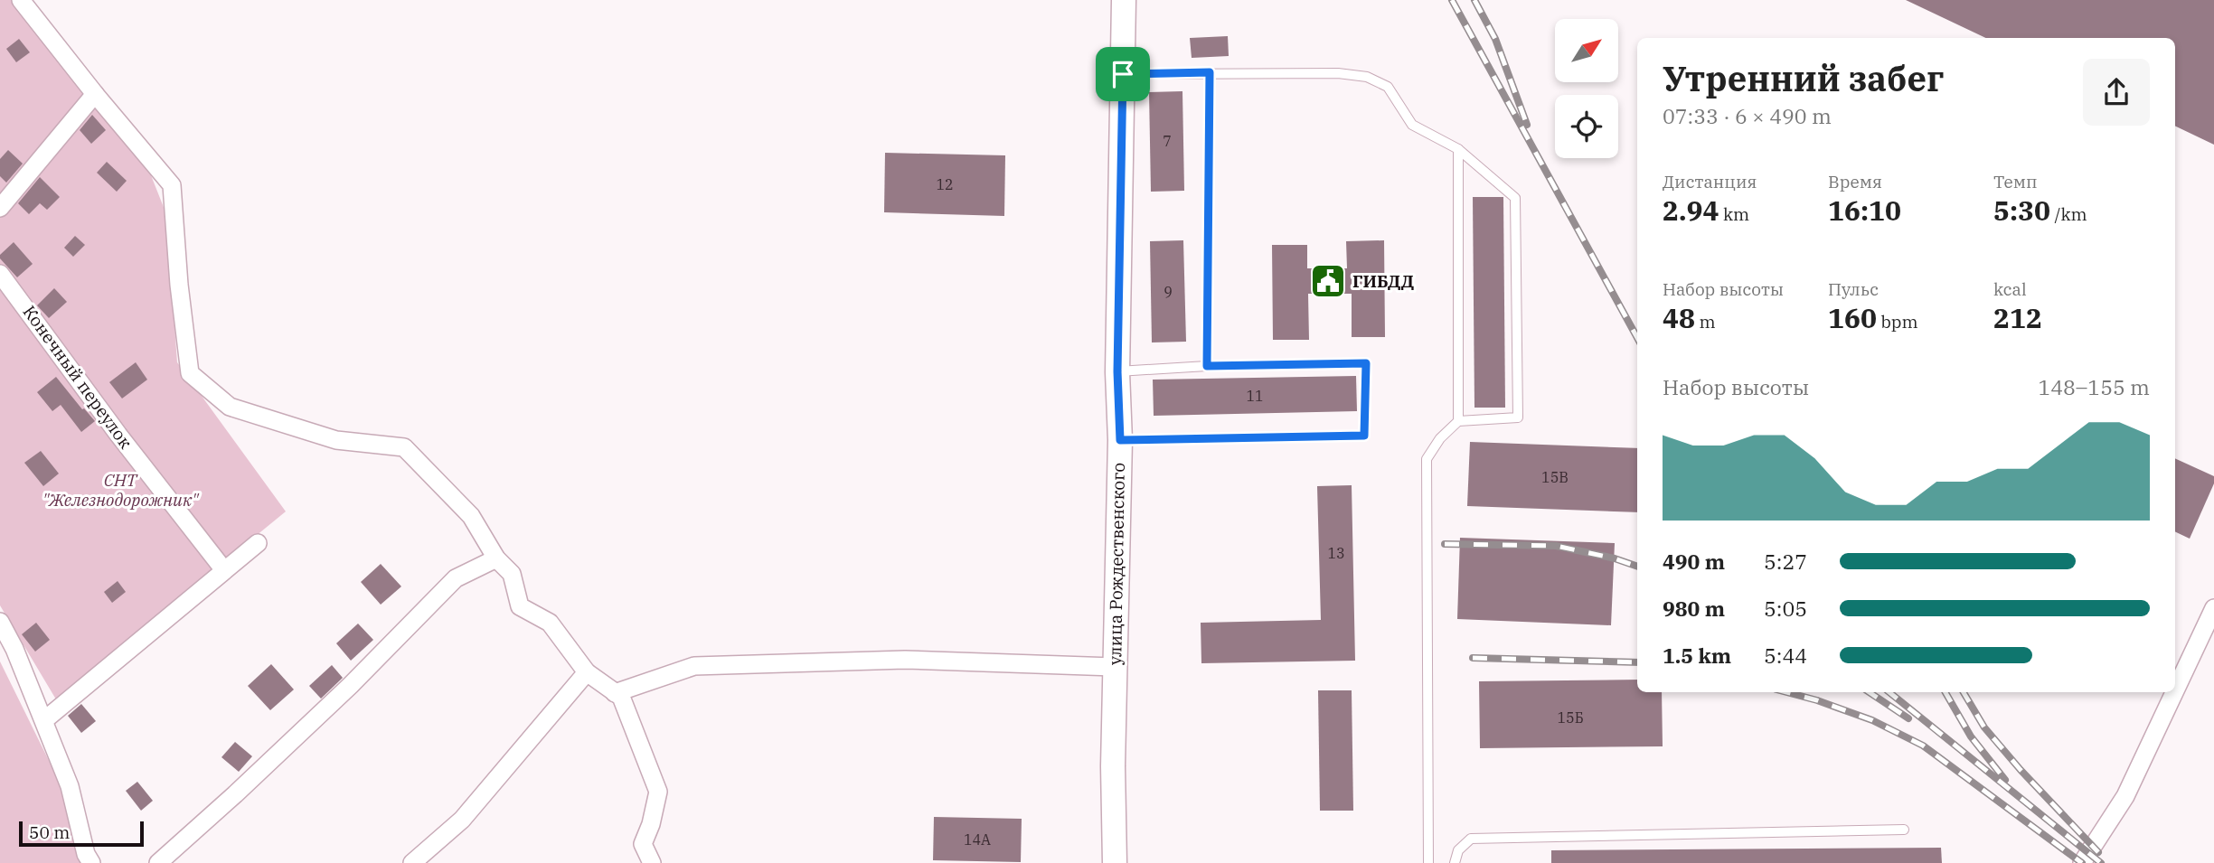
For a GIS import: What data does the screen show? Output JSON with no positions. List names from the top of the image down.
{
  "streets": {
    "main road": ["улица Рождественского"],
    "street": ["Конечный переулок"]
  },
  "parks": ["СНТ \"Железнодорожник\""],
  "places": {
    "public building": ["ГИБДД"]
  },
  "house_numbers": [
    "7",
    "12",
    "9",
    "11",
    "15В",
    "13",
    "15Б",
    "14А"
  ],
  "scale_bar": "50 m",
  "north": "top right",
  "page": {
    "heading": ["Утренний забег", "07:33 · 6 × 490 m"],
    "stats": [
      ["Дистанция", "2.94 km"],
      ["Время", "16:10"],
      ["Темп", "5:30 /km"],
      ["Набор высоты", "48 m"],
      ["Пульс", "160 bpm"],
      ["kcal", "212"]
    ],
    "chart": ["Набор высоты", "148–155 m"],
    "list": [
      {
        "name": "490 m",
        "note": "5:27"
      },
      {
        "name": "980 m",
        "note": "5:05"
      },
      {
        "name": "1.5 km",
        "note": "5:44"
      }
    ],
    "scale": "50 m"
  }
}
